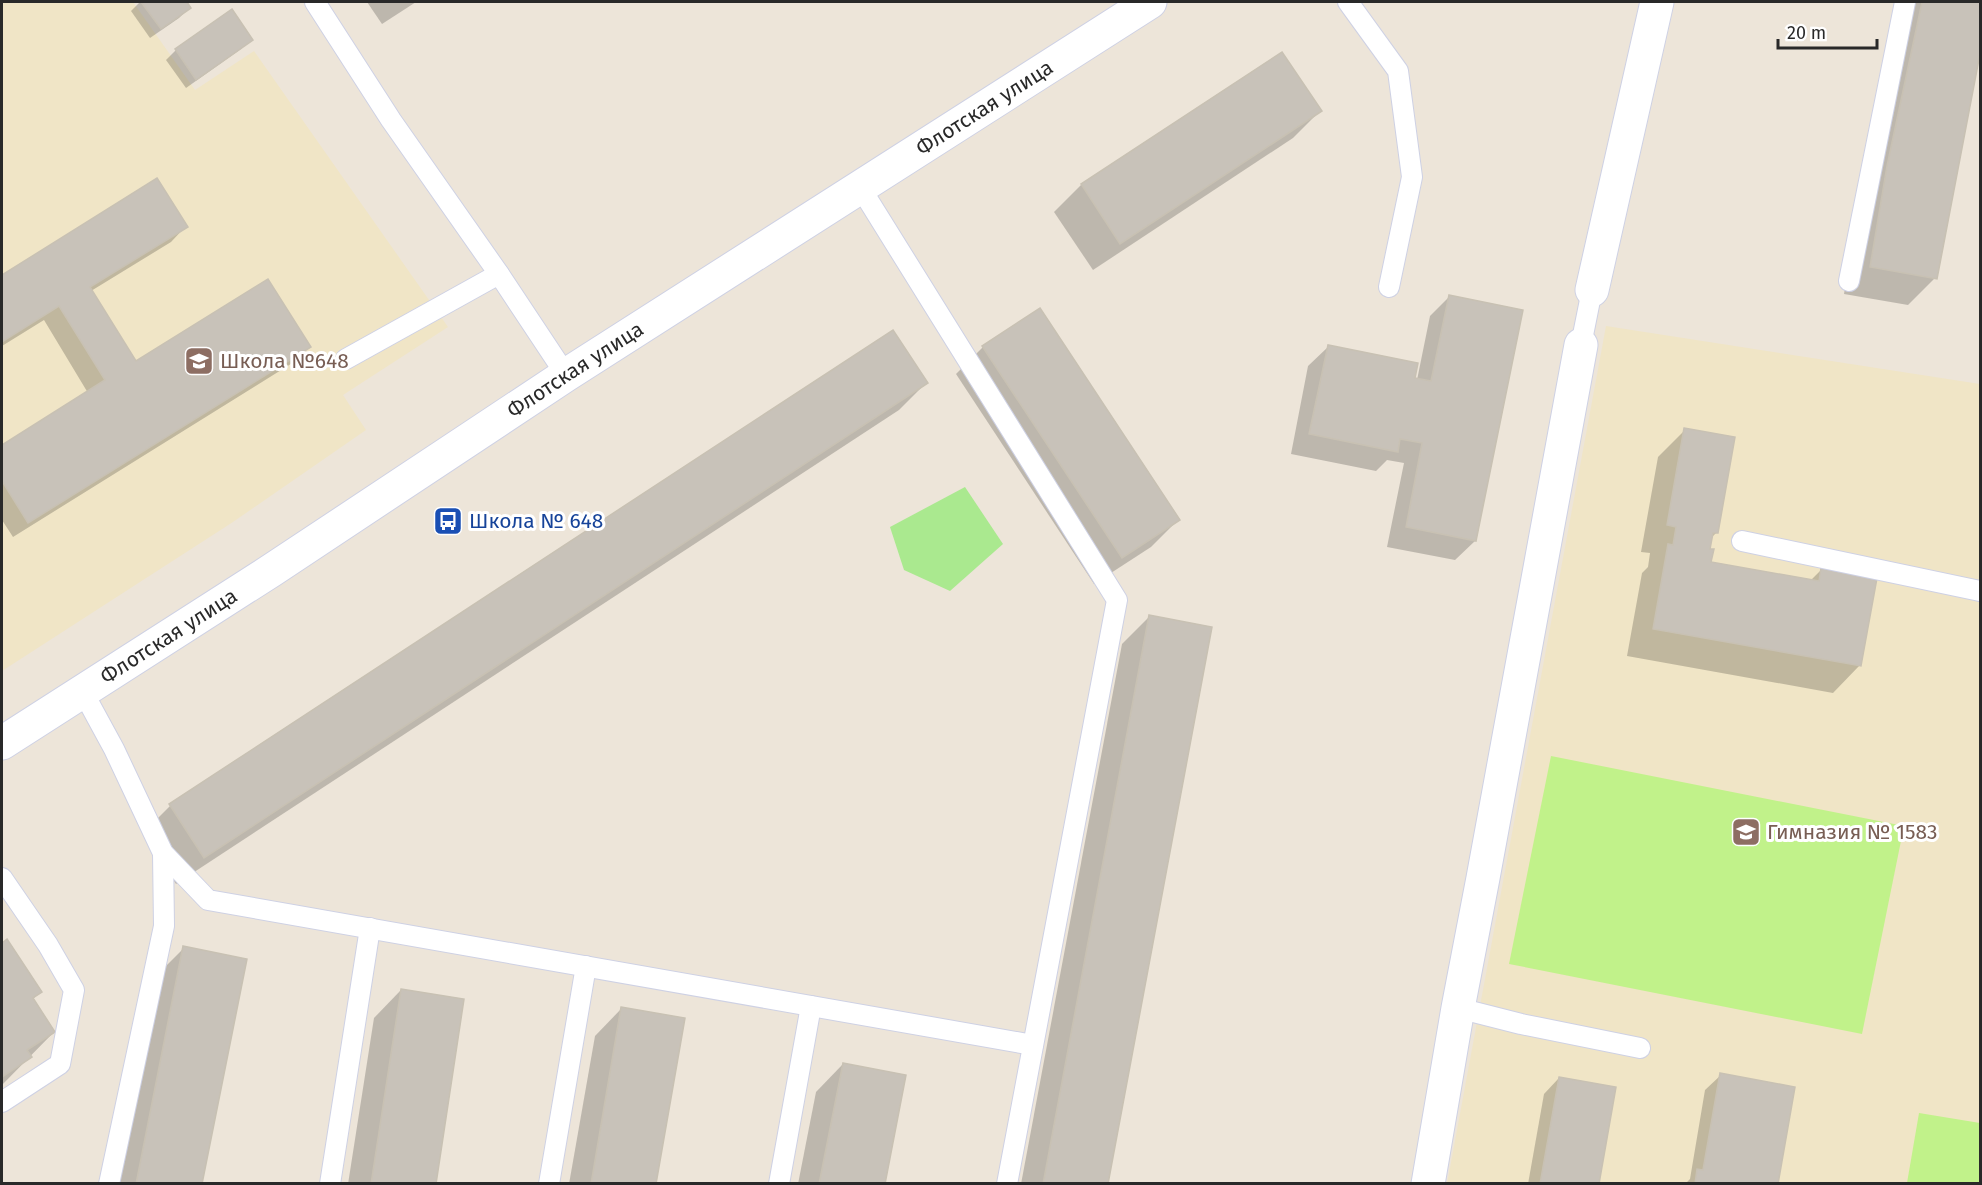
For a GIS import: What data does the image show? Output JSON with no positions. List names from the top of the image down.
{
  "streets": {
    "main road": ["Флотская улица"]
  },
  "places": {
    "school or university": ["Школа №648", "Гимназия № 1583"],
    "bus stop": ["Школа № 648"]
  },
  "scale_bar": "20 m"
}
